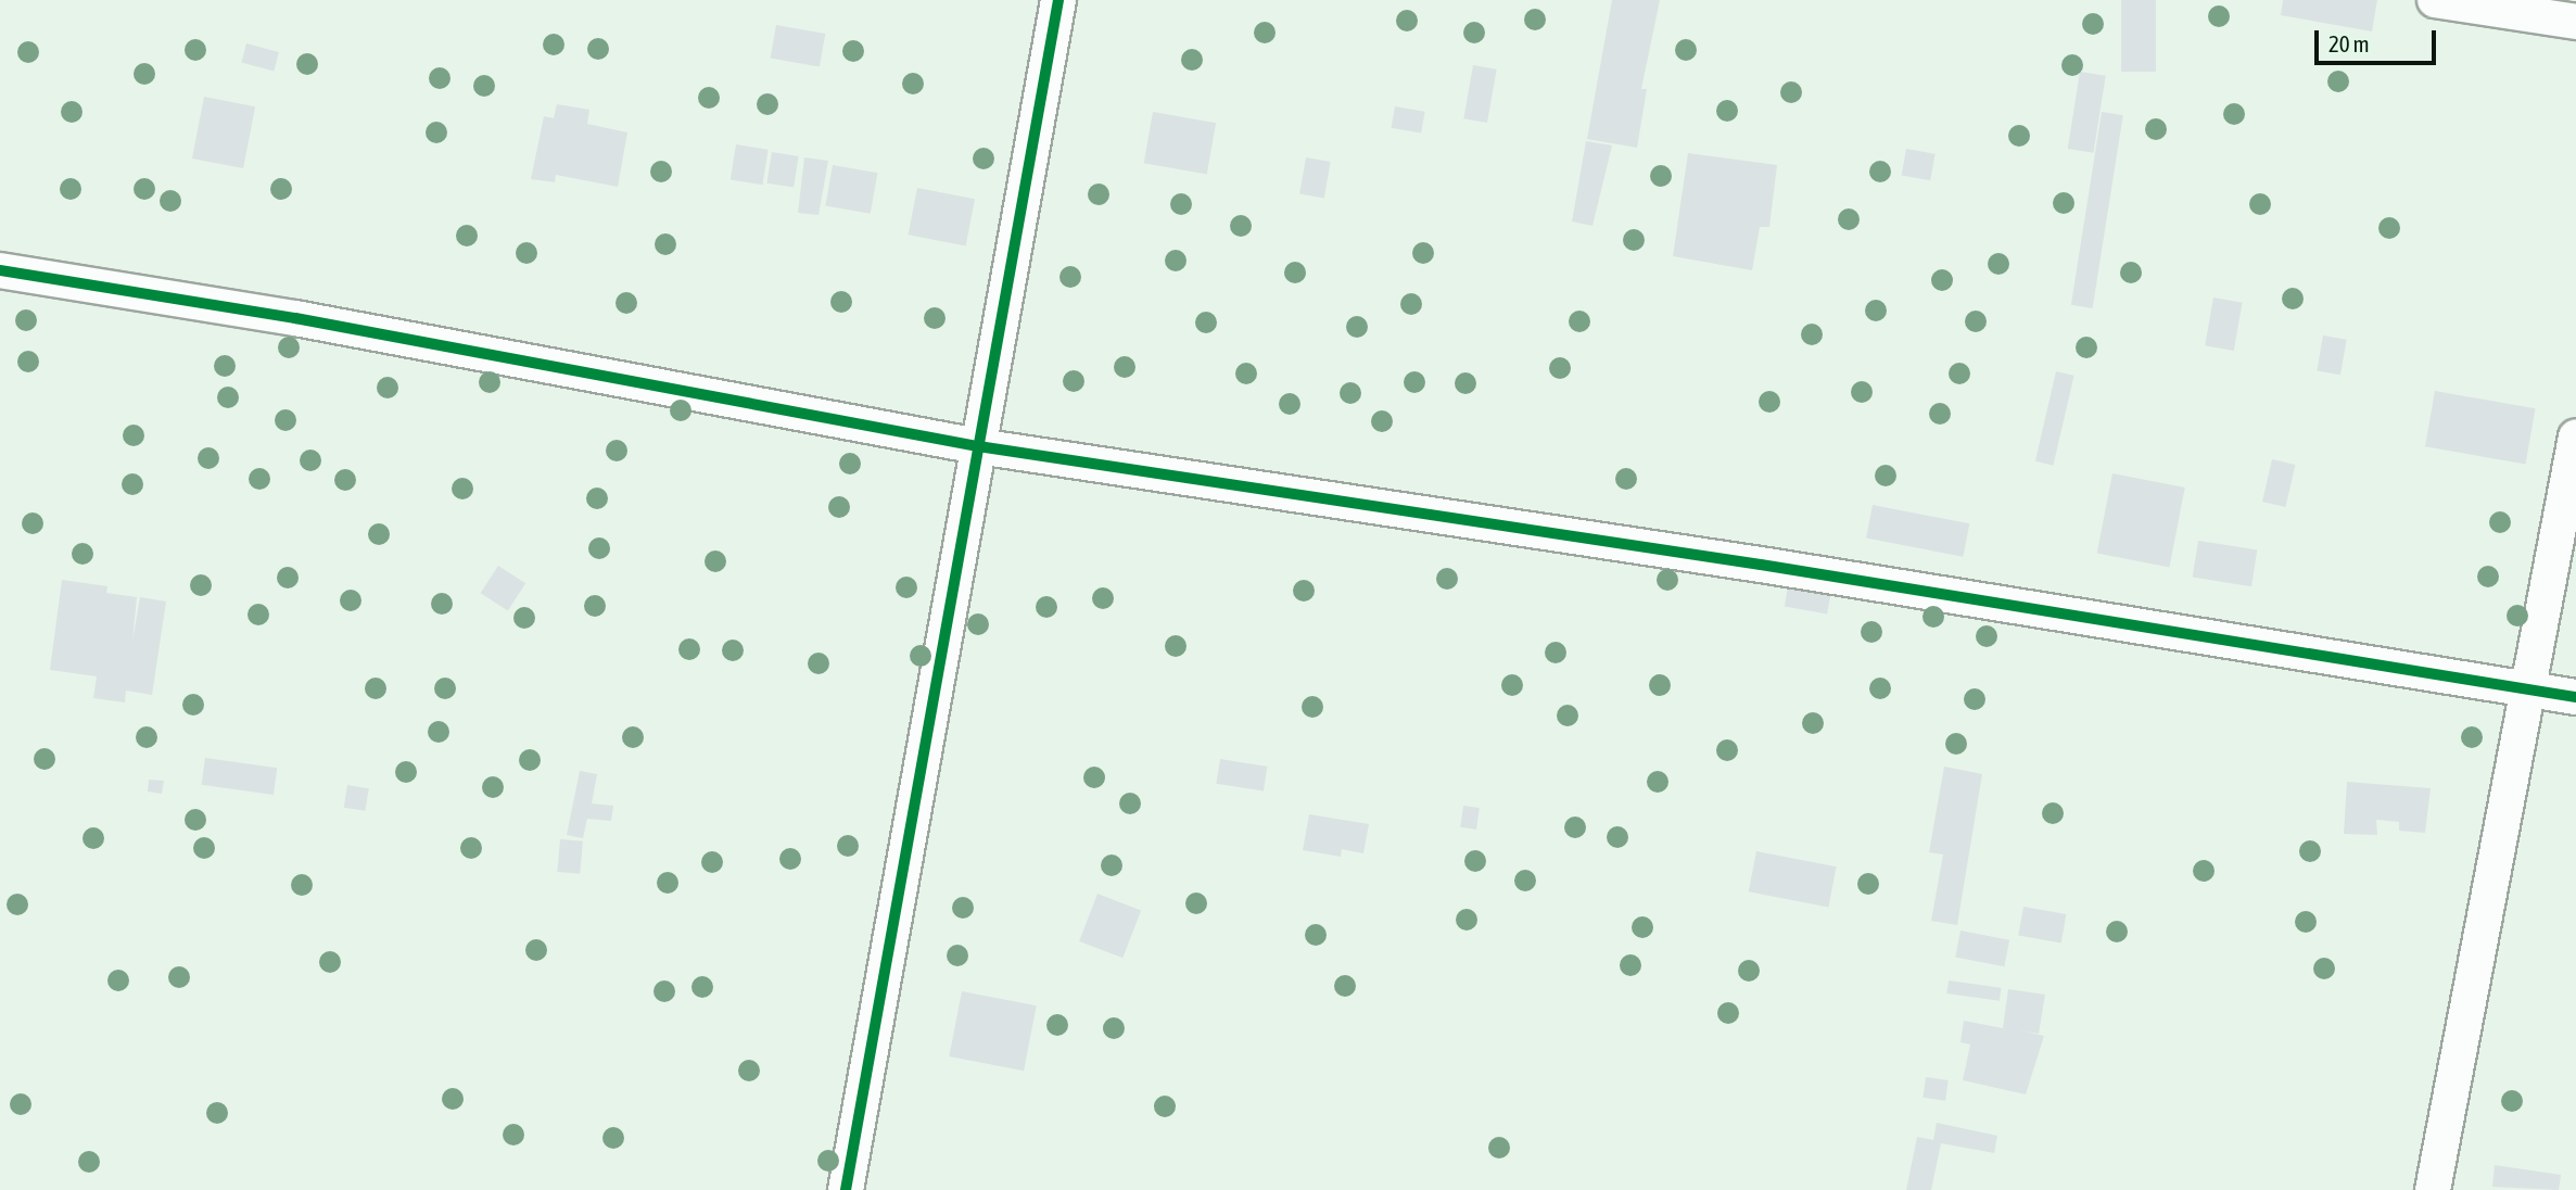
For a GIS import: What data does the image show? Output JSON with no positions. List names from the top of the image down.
{
  "scale_bar": "20 m"
}
